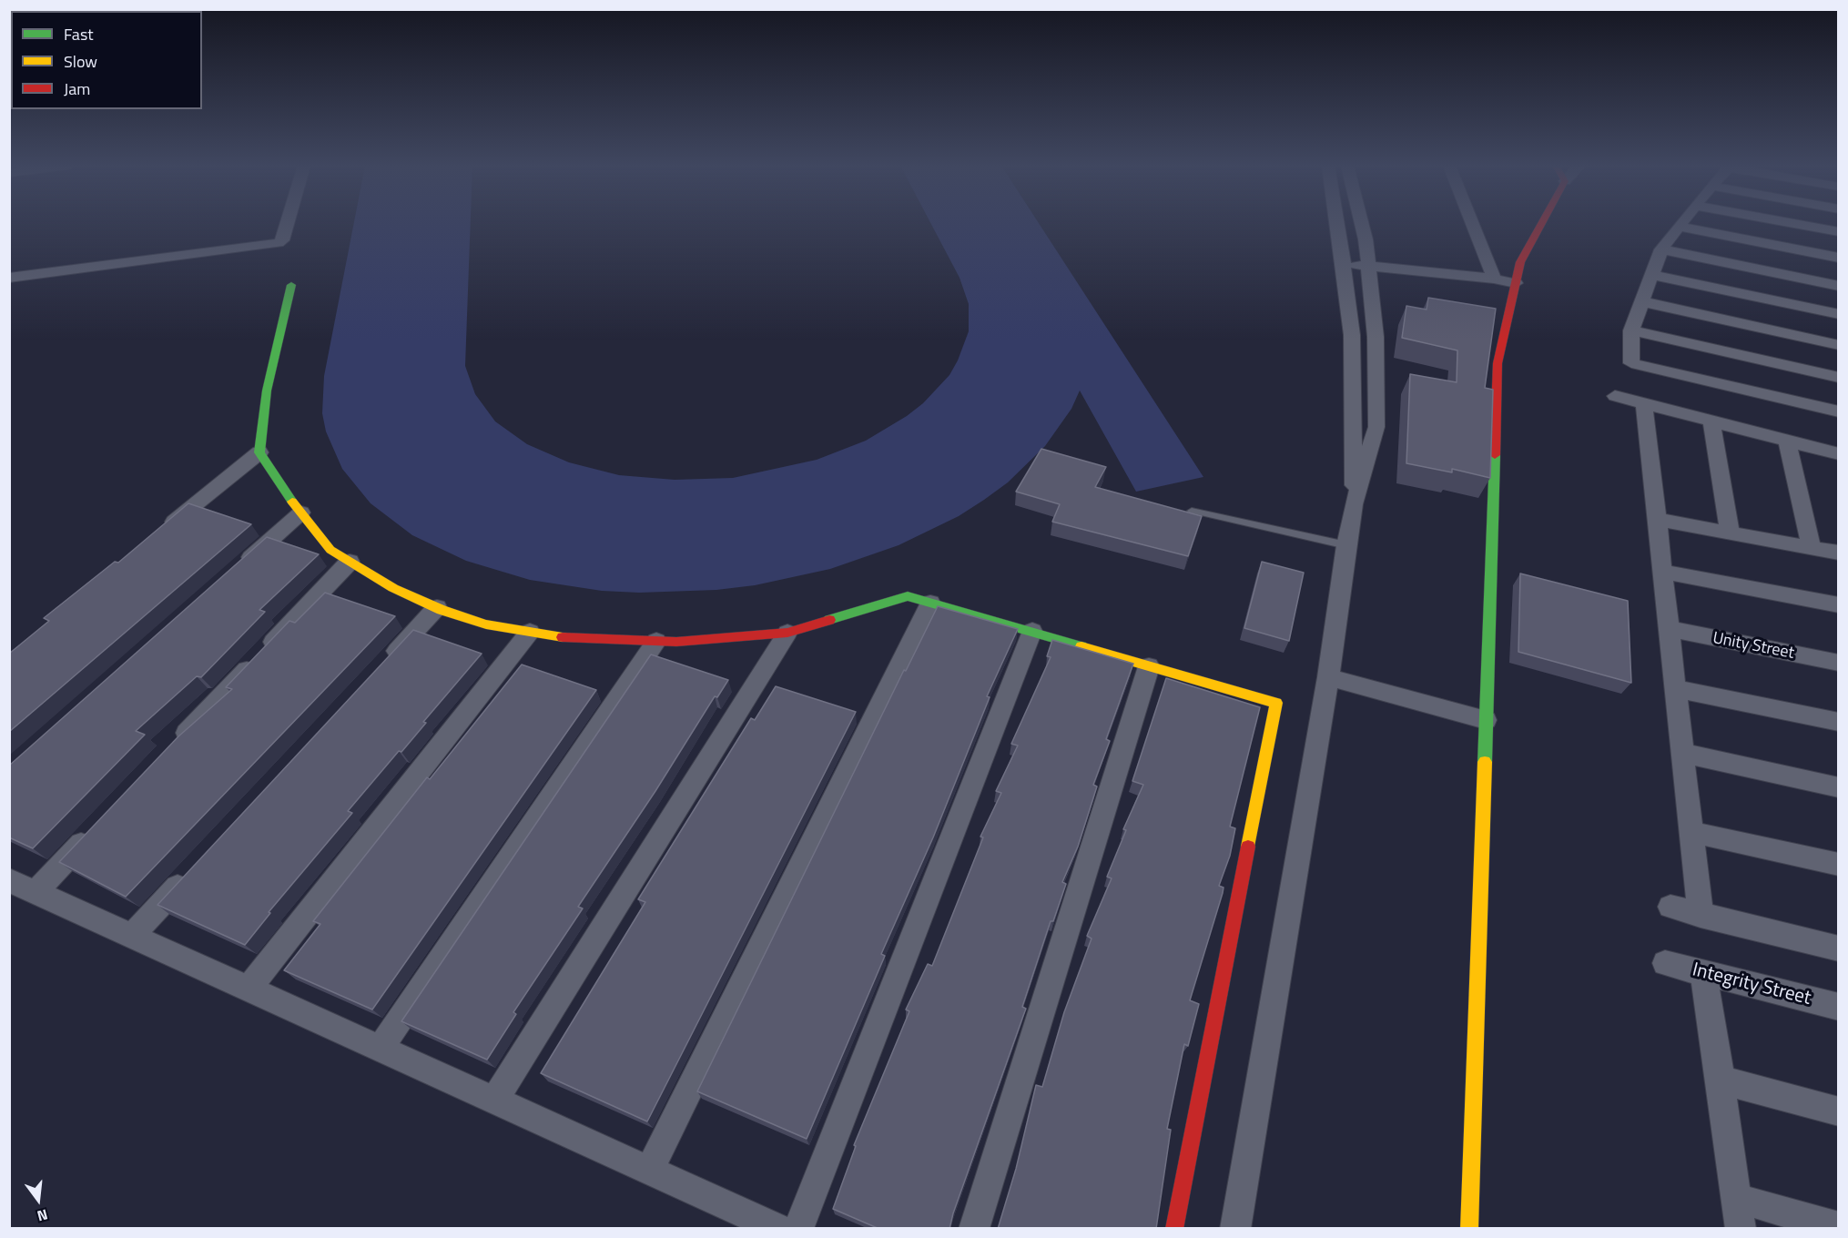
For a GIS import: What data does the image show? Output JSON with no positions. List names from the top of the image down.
{
  "streets": {
    "street": ["Unity Street", "Integrity Street"]
  },
  "legend": ["Fast", "Slow", "Jam"],
  "north": "bottom"
}
